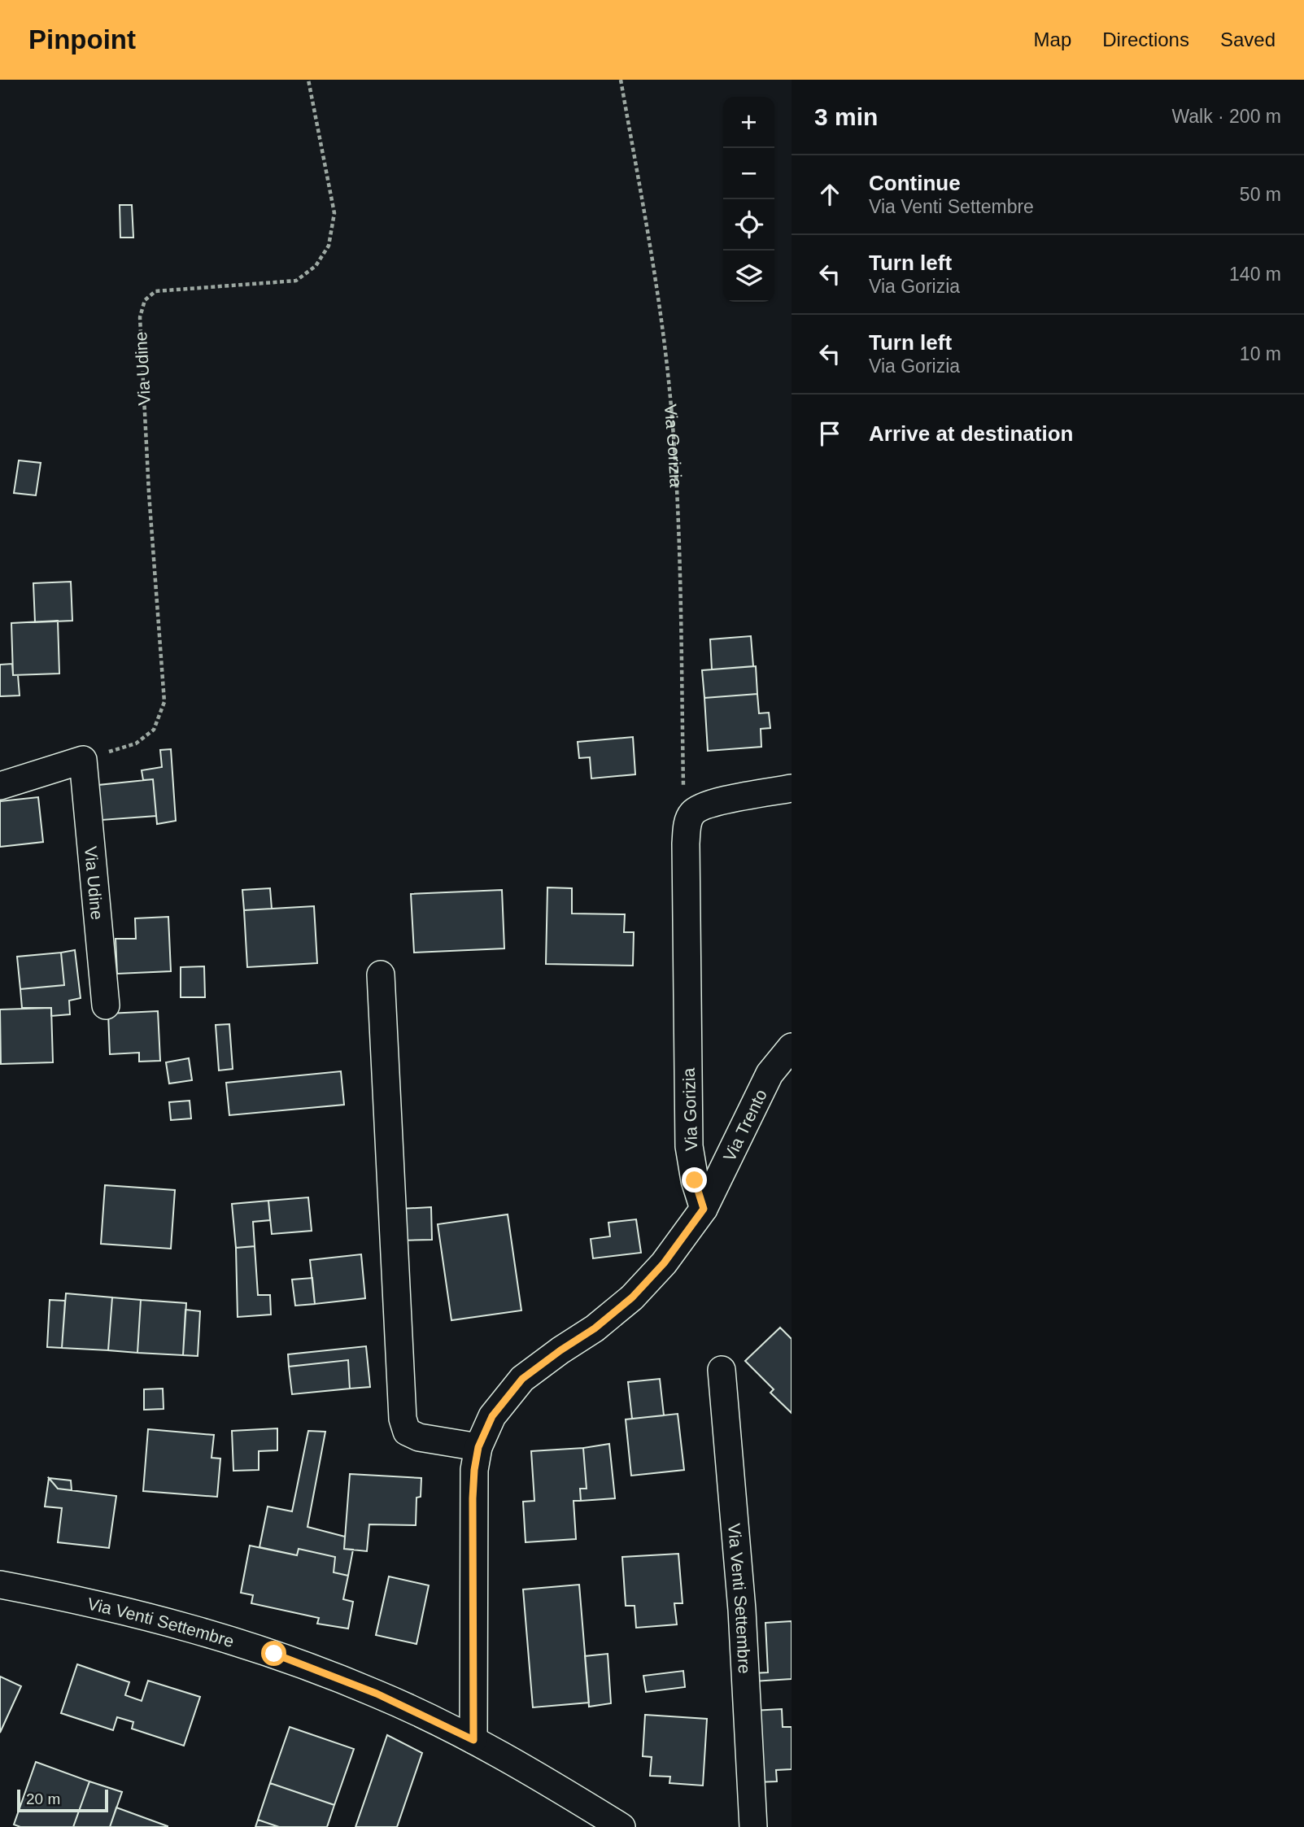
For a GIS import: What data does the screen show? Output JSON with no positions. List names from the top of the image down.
{
  "streets": {
    "street": [
      "Via Udine",
      "Via Gorizia",
      "Via Trento",
      "Via Venti Settembre"
    ]
  },
  "crossings": [
    ["Via Gorizia", "Via Trento"]
  ],
  "scale_bar": "20 m",
  "page": {
    "header": "Pinpoint",
    "nav": ["Map", "Directions", "Saved"],
    "heading": ["3 min", "Walk · 200 m"],
    "map_buttons": ["+", "−"],
    "list": [
      ["Continue", "Via Venti Settembre", "50 m"],
      ["Turn left", "Via Gorizia", "140 m"],
      ["Turn left", "Via Gorizia", "10 m"],
      "Arrive at destination"
    ],
    "scale": "20 m"
  }
}
